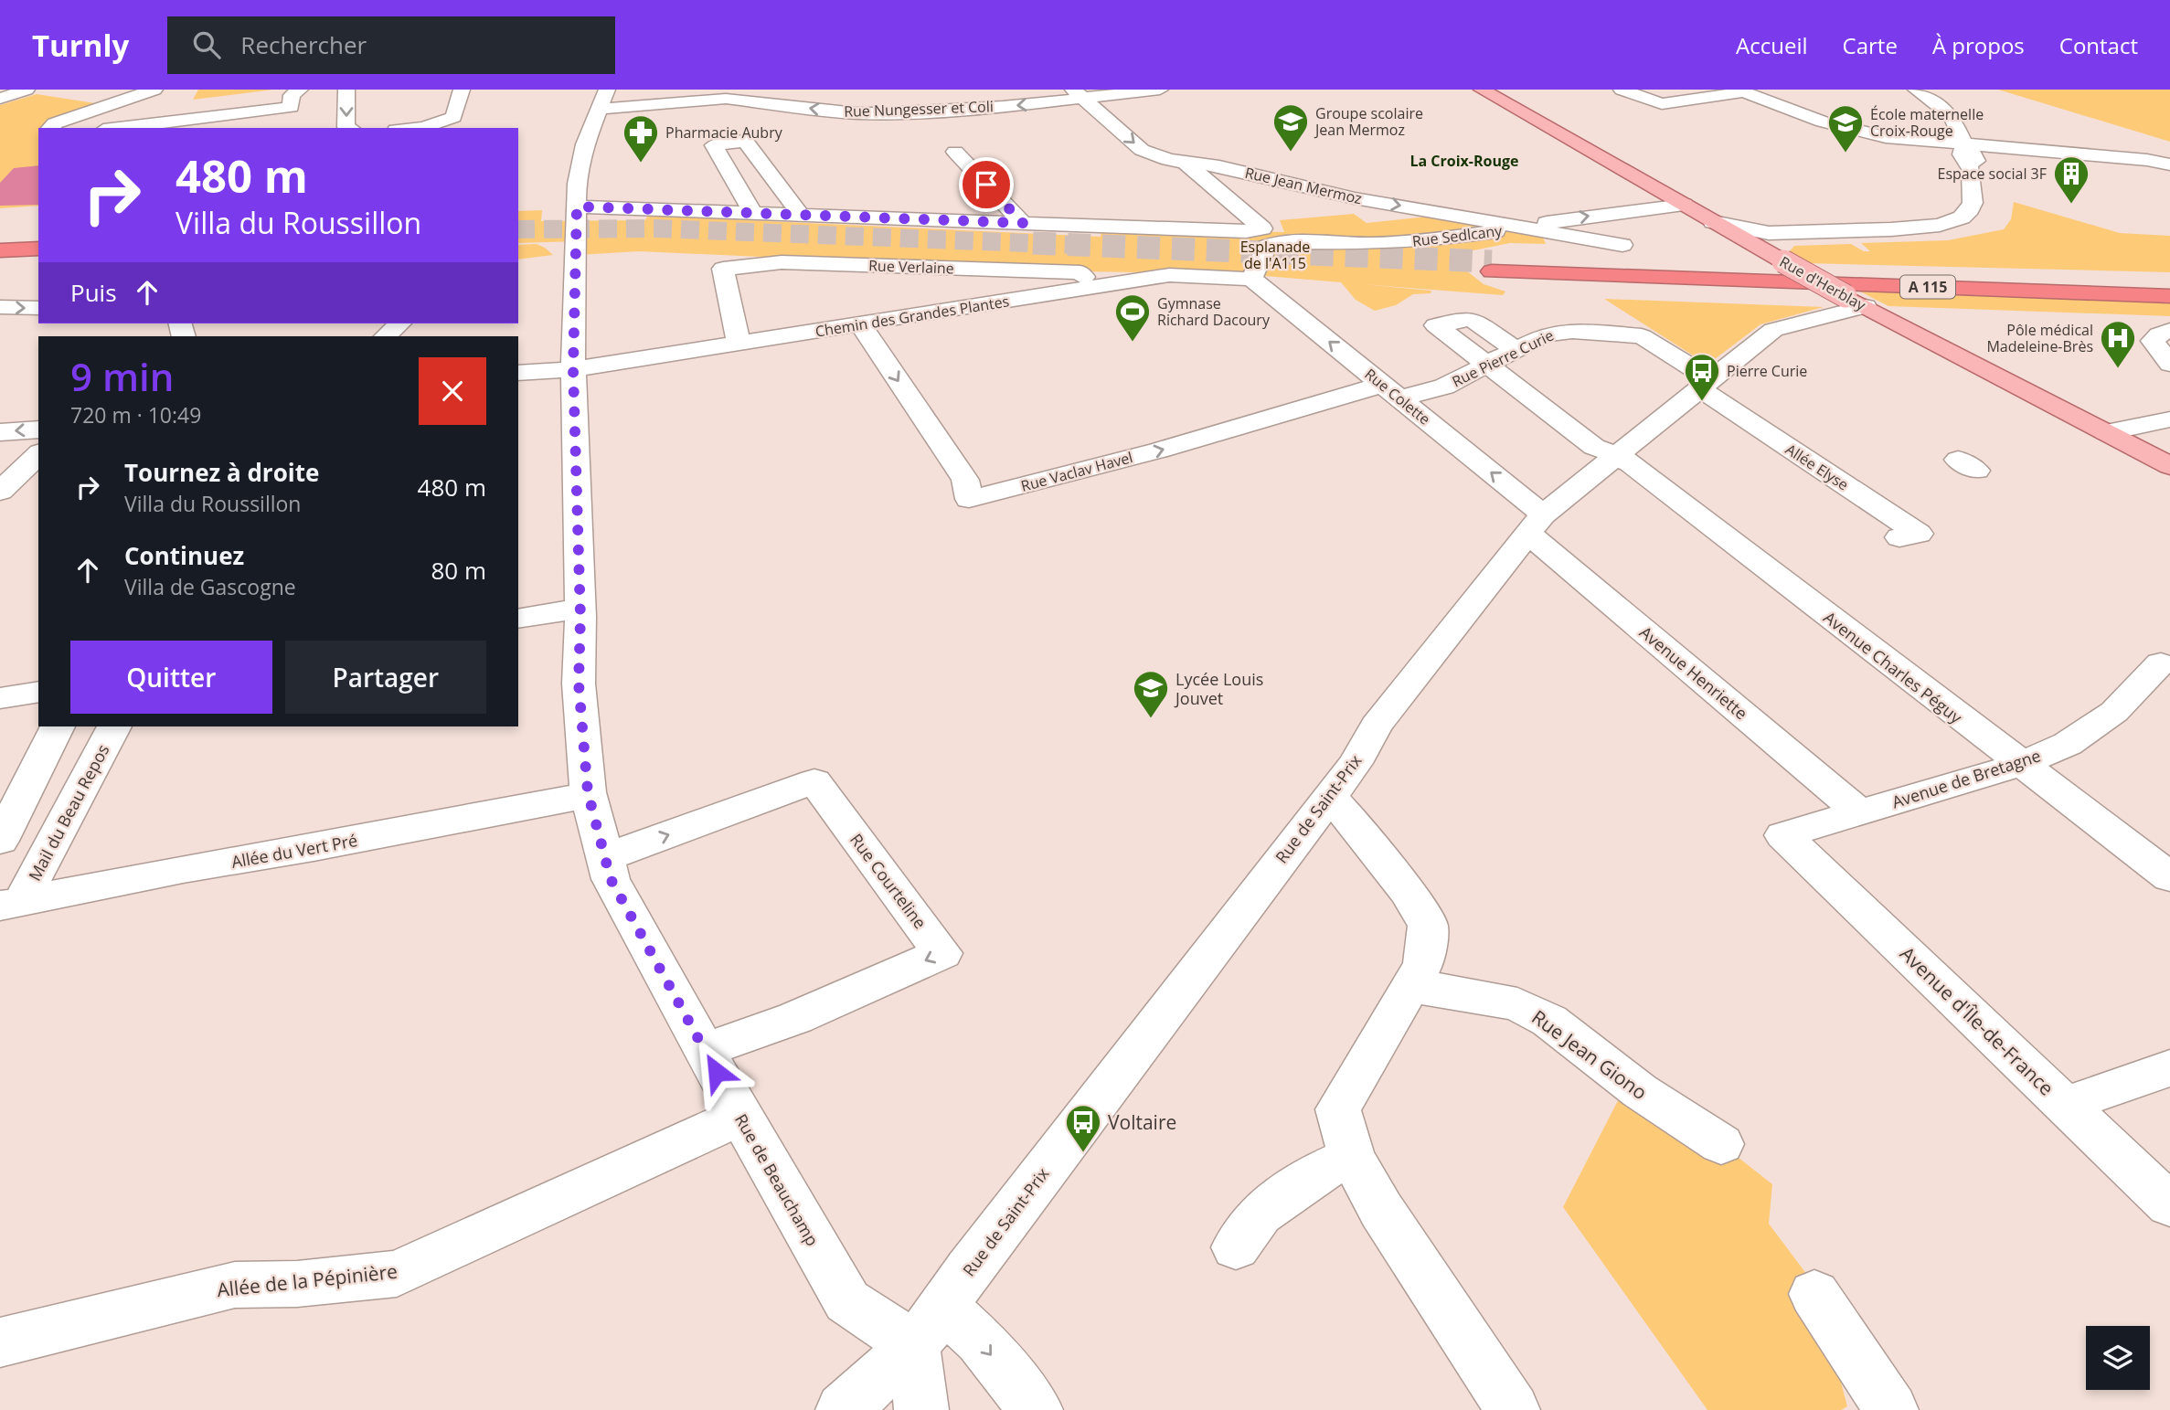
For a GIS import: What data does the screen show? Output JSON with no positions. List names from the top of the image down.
{
  "streets": {
    "highway": ["A 115"],
    "main road": ["Rue d'Herblay"],
    "street": [
      "Rue Nungesser et Coli",
      "Rue Jean Mermoz",
      "Rue Sedlcany",
      "Rue Verlaine",
      "Chemin des Grandes Plantes",
      "Rue Pierre Curie",
      "Rue Colette",
      "Allée Elyse",
      "Rue Vaclav Havel",
      "Avenue Charles Péguy",
      "Avenue Henriette",
      "Avenue de Bretagne",
      "Rue de Saint-Prix",
      "Mail du Beau Repos",
      "Allée du Vert Pré",
      "Rue Courteline",
      "Avenue d'Île-de-France",
      "Rue Jean Giono",
      "Rue de Beauchamp",
      "Allée de la Pépinière"
    ]
  },
  "crossings": [
    ["Rue Nungesser et Coli", "Rue Jean Mermoz"],
    ["Rue Nungesser et Coli", "Rue de Beauchamp"],
    ["Rue Jean Mermoz", "Rue Sedlcany"],
    ["Rue Sedlcany", "Chemin des Grandes Plantes"],
    ["Rue Sedlcany", "Rue Colette"],
    ["Rue Verlaine", "Chemin des Grandes Plantes"],
    ["Rue d'Herblay", "Rue de Saint-Prix"],
    ["Chemin des Grandes Plantes", "Rue Colette"],
    ["Chemin des Grandes Plantes", "Rue Vaclav Havel"],
    ["Chemin des Grandes Plantes", "Rue de Beauchamp"],
    ["Rue Pierre Curie", "Rue Colette"],
    ["Rue Pierre Curie", "Allée Elyse"],
    ["Rue Pierre Curie", "Rue Vaclav Havel"],
    ["Rue Pierre Curie", "Avenue Charles Péguy"],
    ["Rue Pierre Curie", "Rue de Saint-Prix"],
    ["Rue Colette", "Rue Vaclav Havel"],
    ["Rue Colette", "Avenue Henriette"],
    ["Rue Colette", "Rue de Saint-Prix"],
    ["Allée Elyse", "Rue de Saint-Prix"],
    ["Avenue Charles Péguy", "Avenue de Bretagne"],
    ["Avenue Charles Péguy", "Rue de Saint-Prix"],
    ["Avenue Henriette", "Avenue de Bretagne"],
    ["Avenue Henriette", "Rue de Saint-Prix"],
    ["Avenue de Bretagne", "Avenue d'Île-de-France"],
    ["Rue de Saint-Prix", "Rue de Beauchamp"],
    ["Mail du Beau Repos", "Allée du Vert Pré"],
    ["Allée du Vert Pré", "Rue de Beauchamp"],
    ["Rue Courteline", "Rue de Beauchamp"],
    ["Rue de Beauchamp", "Allée de la Pépinière"]
  ],
  "one_way": ["Rue Jean Mermoz", "Rue Colette", "Rue Vaclav Havel"],
  "districts": ["La Croix-Rouge"],
  "parks": ["Esplanade de l'A115"],
  "places": {
    "school or university": ["Groupe scolaire Jean Mermoz", "École maternelle Croix-Rouge", "Lycée Louis Jouvet"],
    "pharmacy": ["Pharmacie Aubry"],
    "building": ["Espace social 3F"],
    "sports": ["Gymnase Richard Dacoury"],
    "hospital": ["Pôle médical Madeleine-Brès"],
    "bus stop": ["Pierre Curie", "Voltaire"]
  },
  "page": {
    "header": "Turnly",
    "search": "Rechercher",
    "nav": [
      "Accueil",
      "Carte",
      "À propos",
      "Contact"
    ],
    "turn": ["480 m", "Villa du Roussillon"],
    "then": "Puis",
    "heading": ["9 min", "720 m · 10:49"],
    "list": [
      {
        "name": "Tournez à droite",
        "note": "Villa du Roussillon",
        "value": "480 m"
      },
      {
        "name": "Continuez",
        "note": "Villa de Gascogne",
        "value": "80 m"
      }
    ],
    "buttons": ["Quitter", "Partager"]
  }
}
